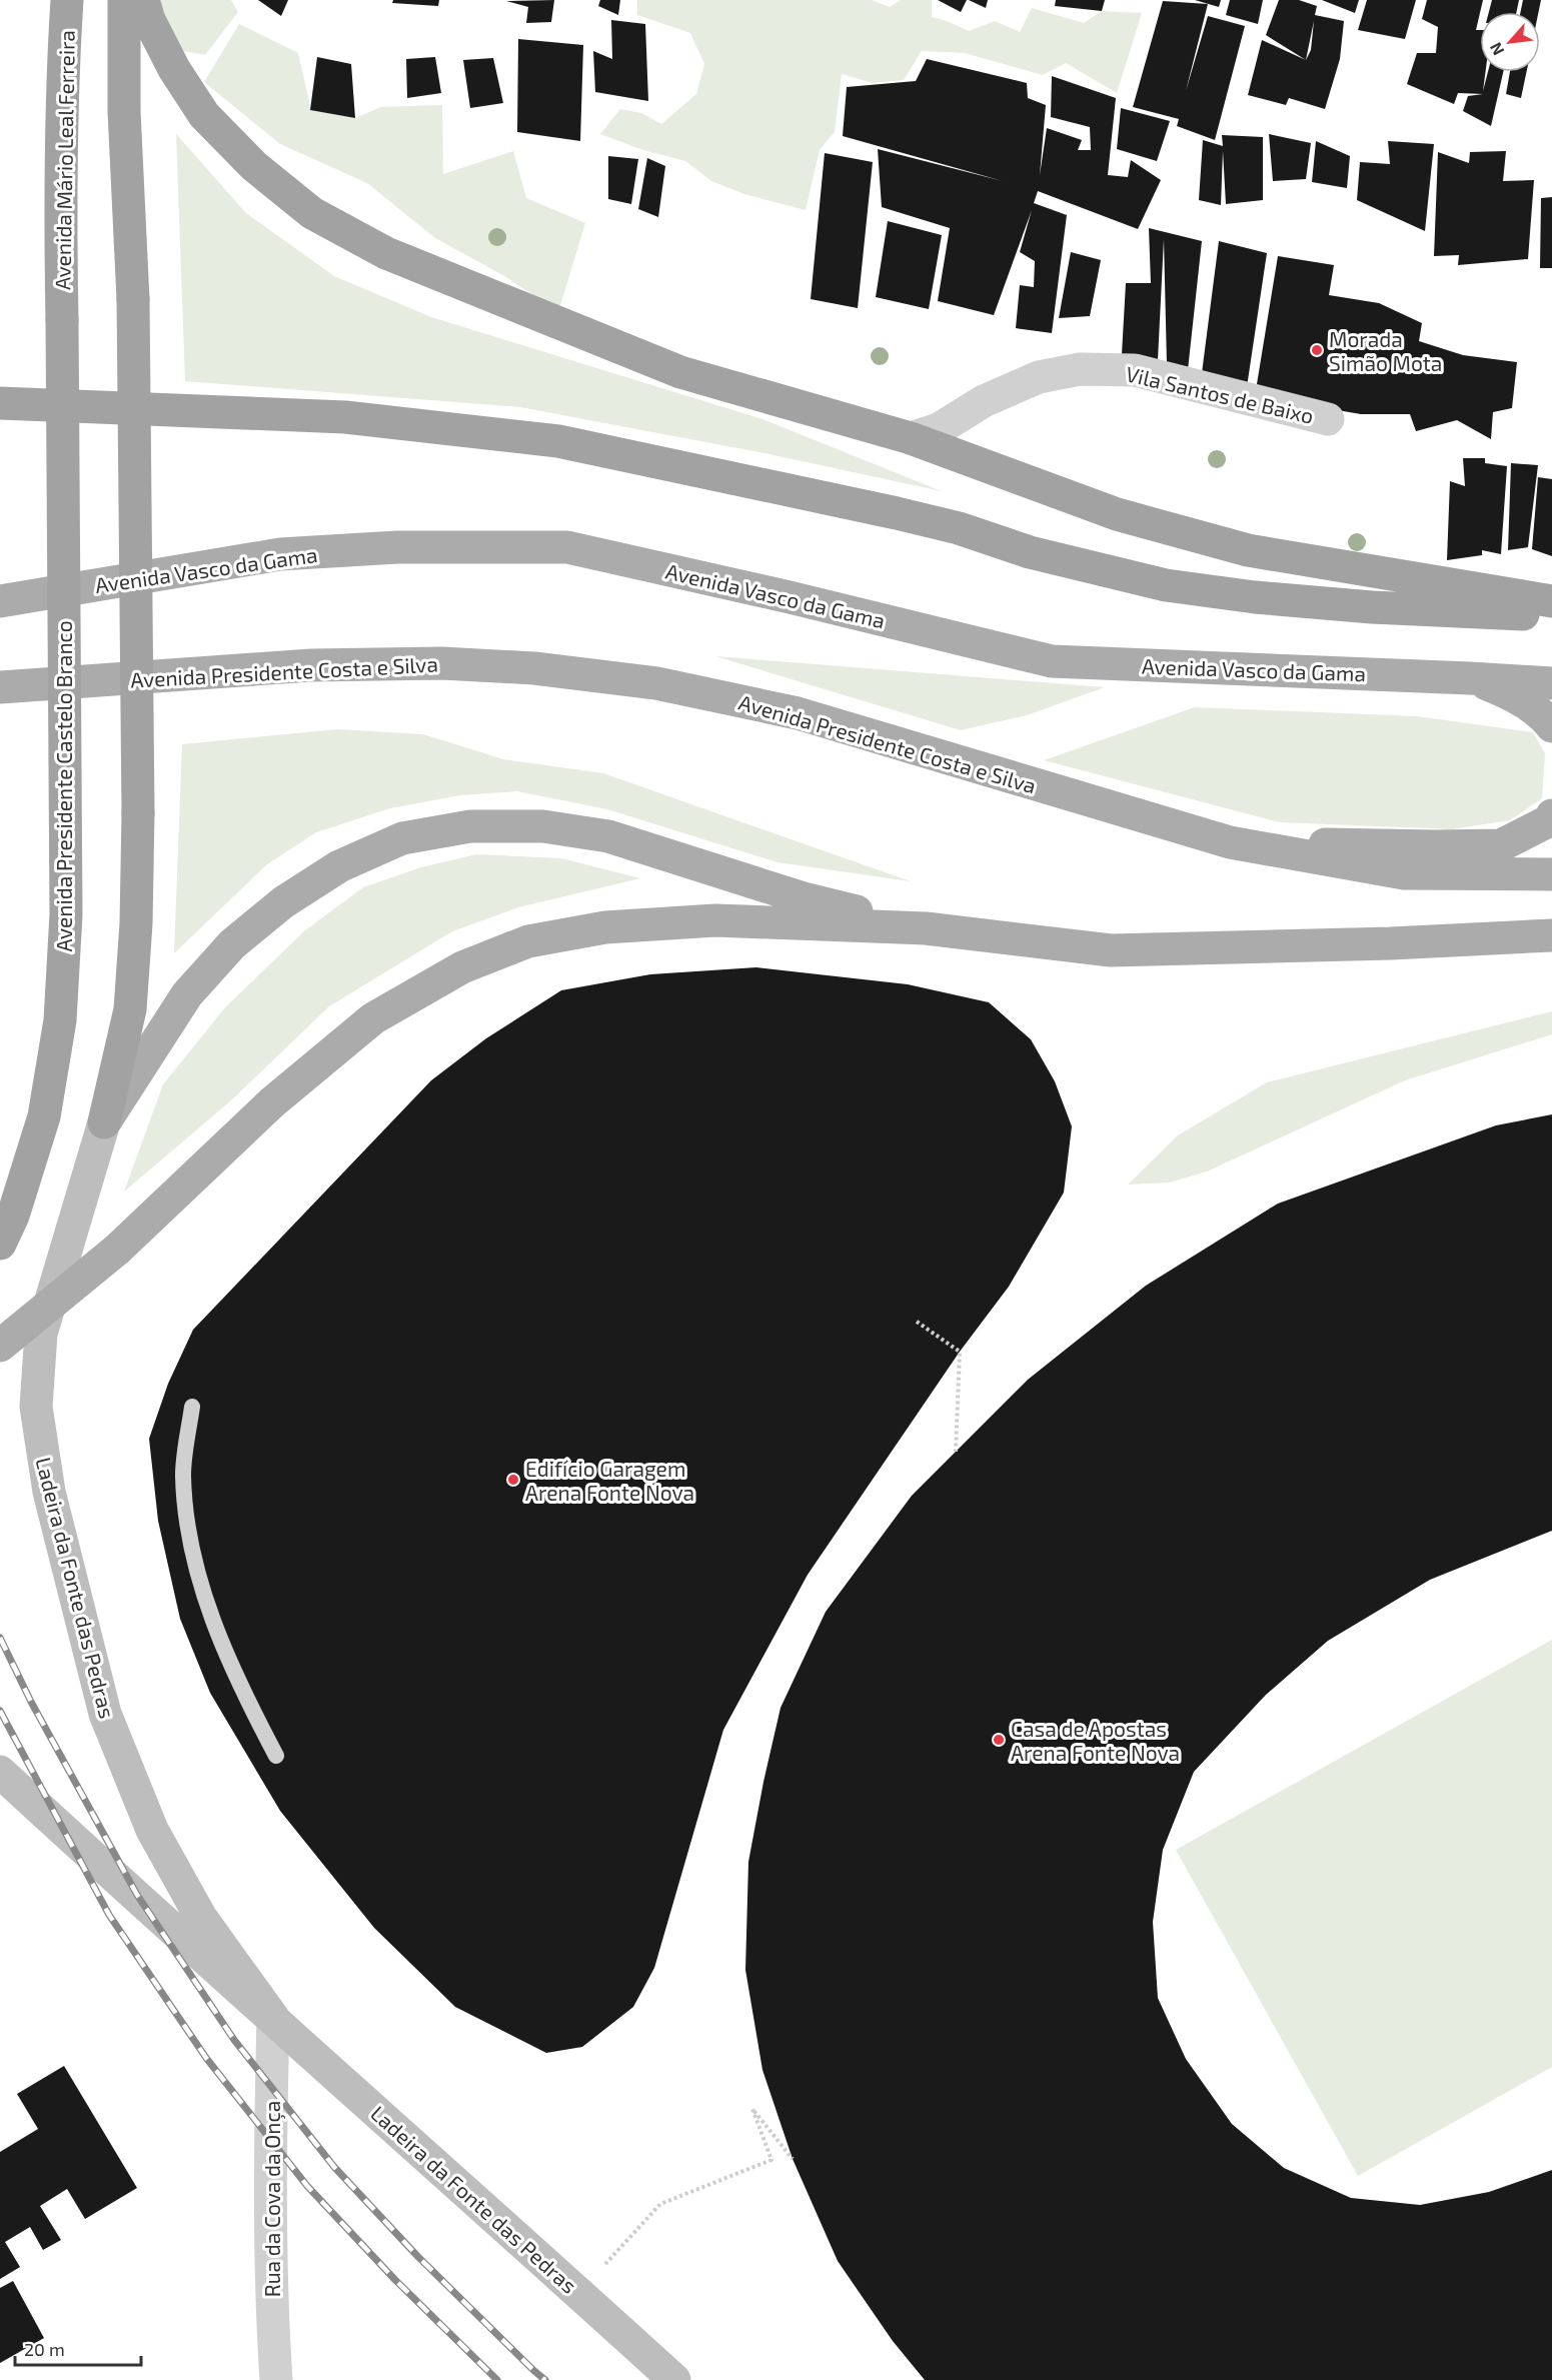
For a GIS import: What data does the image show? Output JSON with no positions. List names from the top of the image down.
{
  "streets": {
    "highway": ["Avenida Mário Leal Ferreira", "Avenida Presidente Castelo Branco"],
    "main road": ["Avenida Vasco da Gama", "Avenida Presidente Costa e Silva", "Ladeira da Fonte das Pedras"],
    "street": ["Vila Santos de Baixo", "Rua da Cova da Onça"]
  },
  "crossings": [
    ["Avenida Mário Leal Ferreira", "Avenida Presidente Castelo Branco"],
    ["Ladeira da Fonte das Pedras", "Rua da Cova da Onça"]
  ],
  "places": ["Morada Simão Mota", "Edifício Garagem Arena Fonte Nova", "Casa de Apostas Arena Fonte Nova"],
  "scale_bar": "20 m",
  "north": "bottom left"
}
